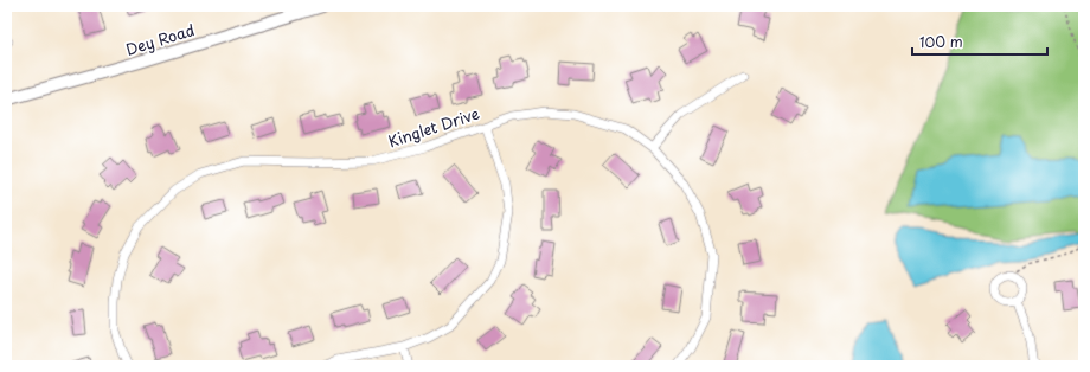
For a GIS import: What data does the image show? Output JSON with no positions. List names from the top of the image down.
{
  "streets": {
    "main road": ["Dey Road"],
    "street": ["Kinglet Drive"]
  },
  "scale_bar": "100 m"
}
